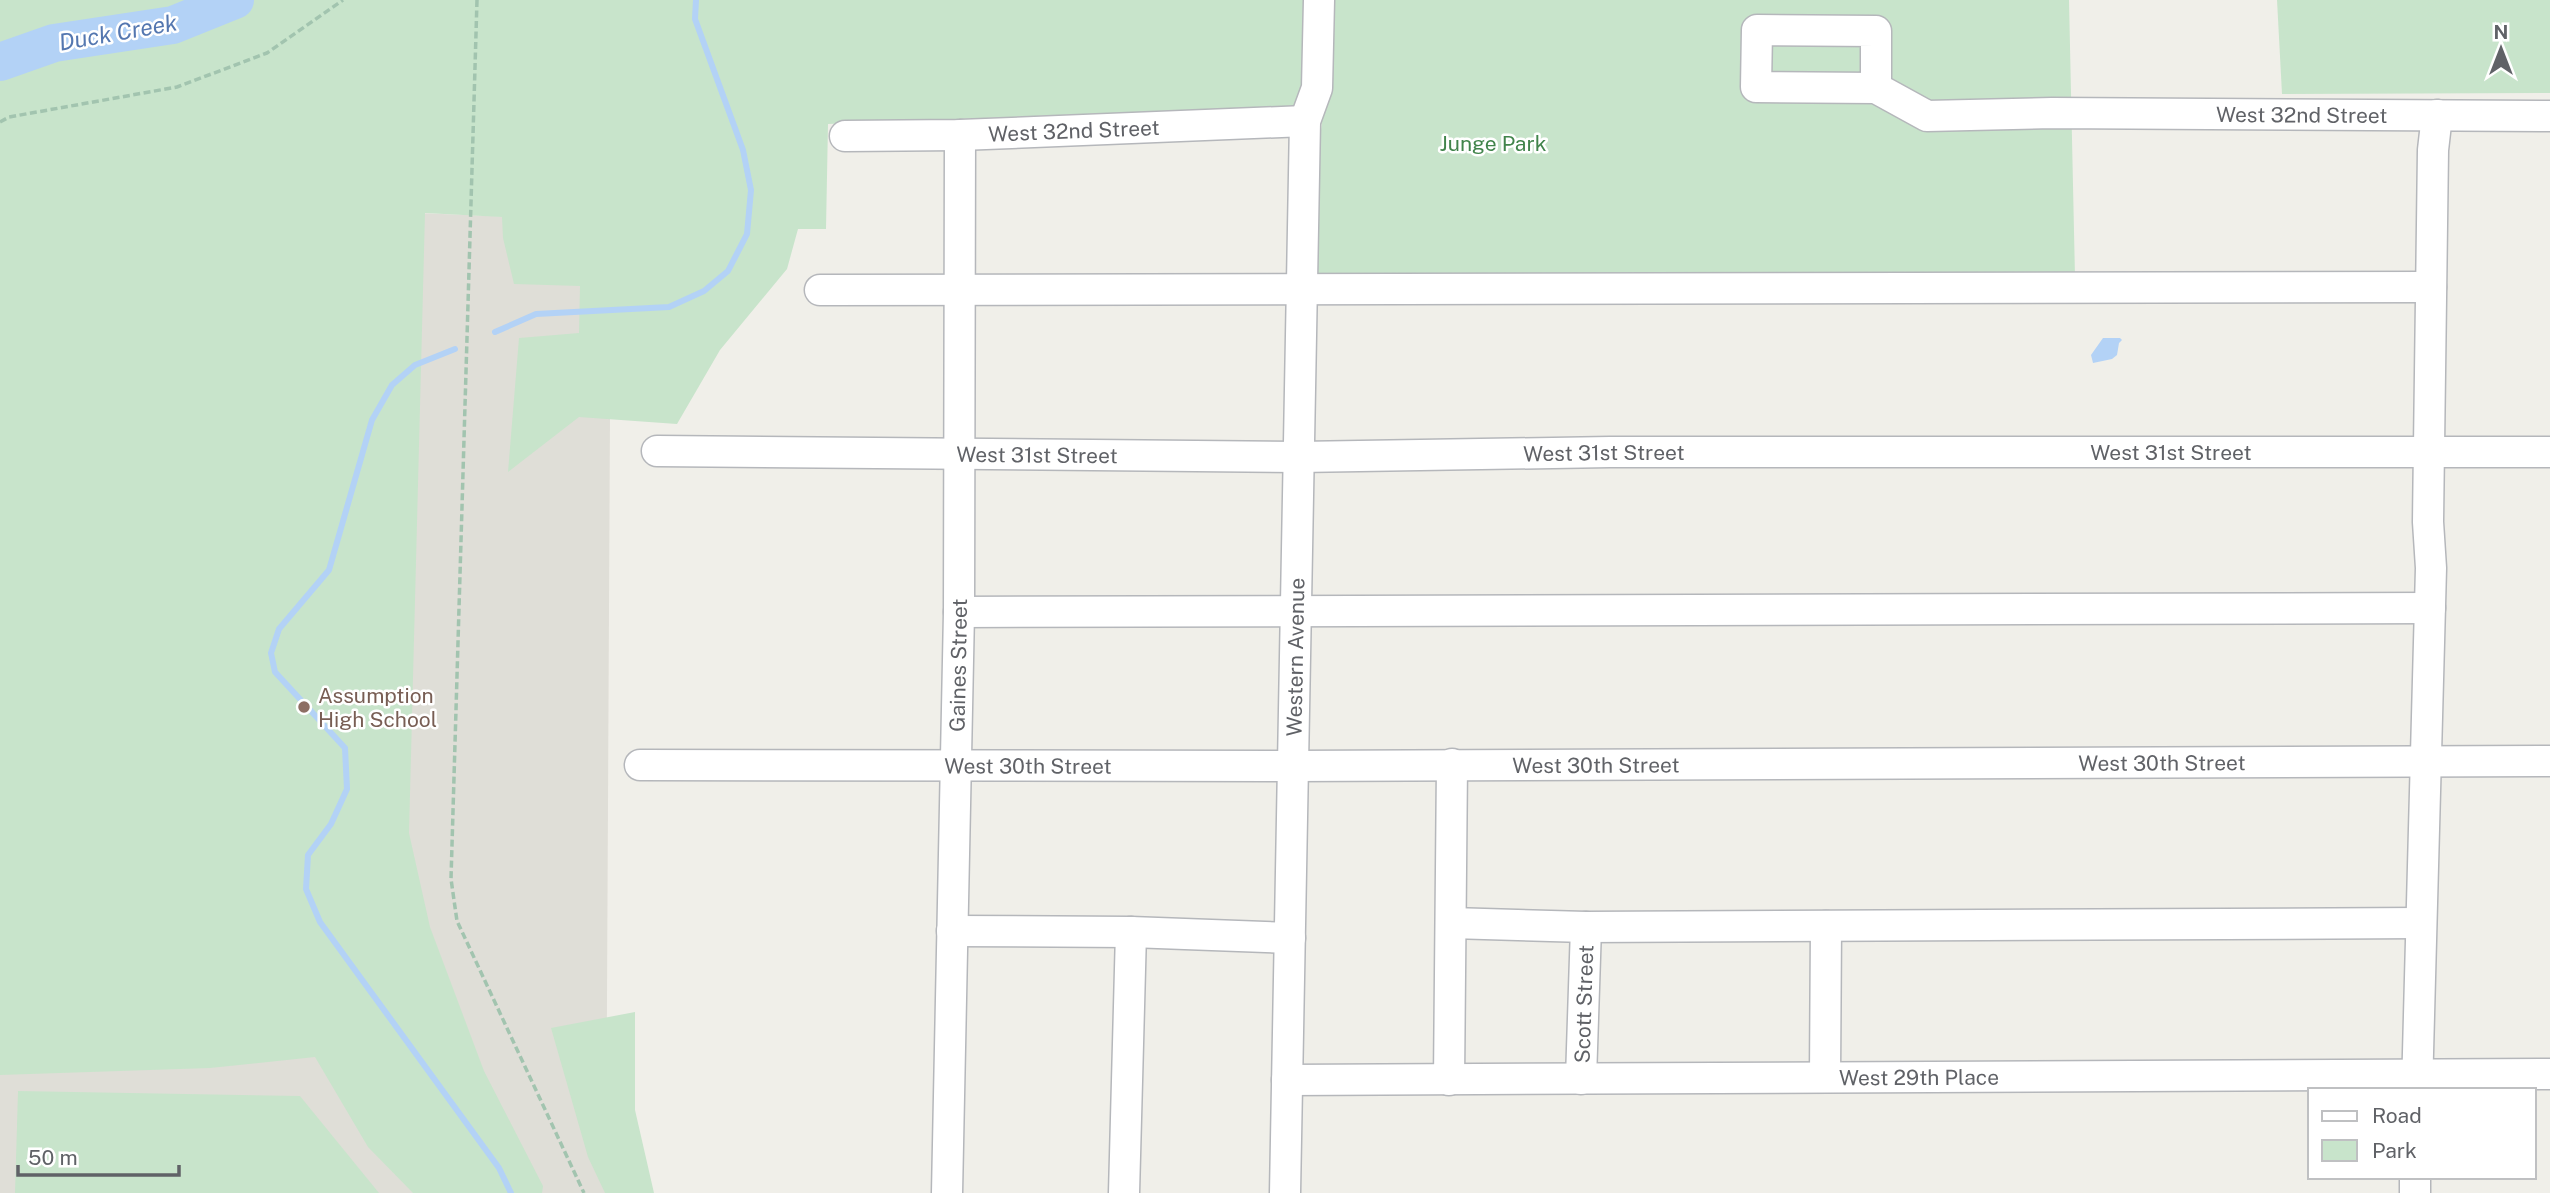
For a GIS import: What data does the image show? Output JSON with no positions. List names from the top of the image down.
{
  "streets": {
    "street": [
      "West 32nd Street",
      "West 31st Street",
      "Western Avenue",
      "Gaines Street",
      "West 30th Street",
      "Scott Street",
      "West 29th Place"
    ]
  },
  "crossings": [
    ["West 32nd Street", "Western Avenue"],
    ["West 32nd Street", "Gaines Street"],
    ["West 31st Street", "Western Avenue"],
    ["West 31st Street", "Gaines Street"],
    ["Western Avenue", "West 30th Street"],
    ["Western Avenue", "West 29th Place"],
    ["Gaines Street", "West 30th Street"],
    ["Scott Street", "West 29th Place"]
  ],
  "water": ["Duck Creek"],
  "parks": ["Junge Park"],
  "places": ["Assumption High School"],
  "legend": ["Road", "Park"],
  "scale_bar": "50 m",
  "north": "top"
}
